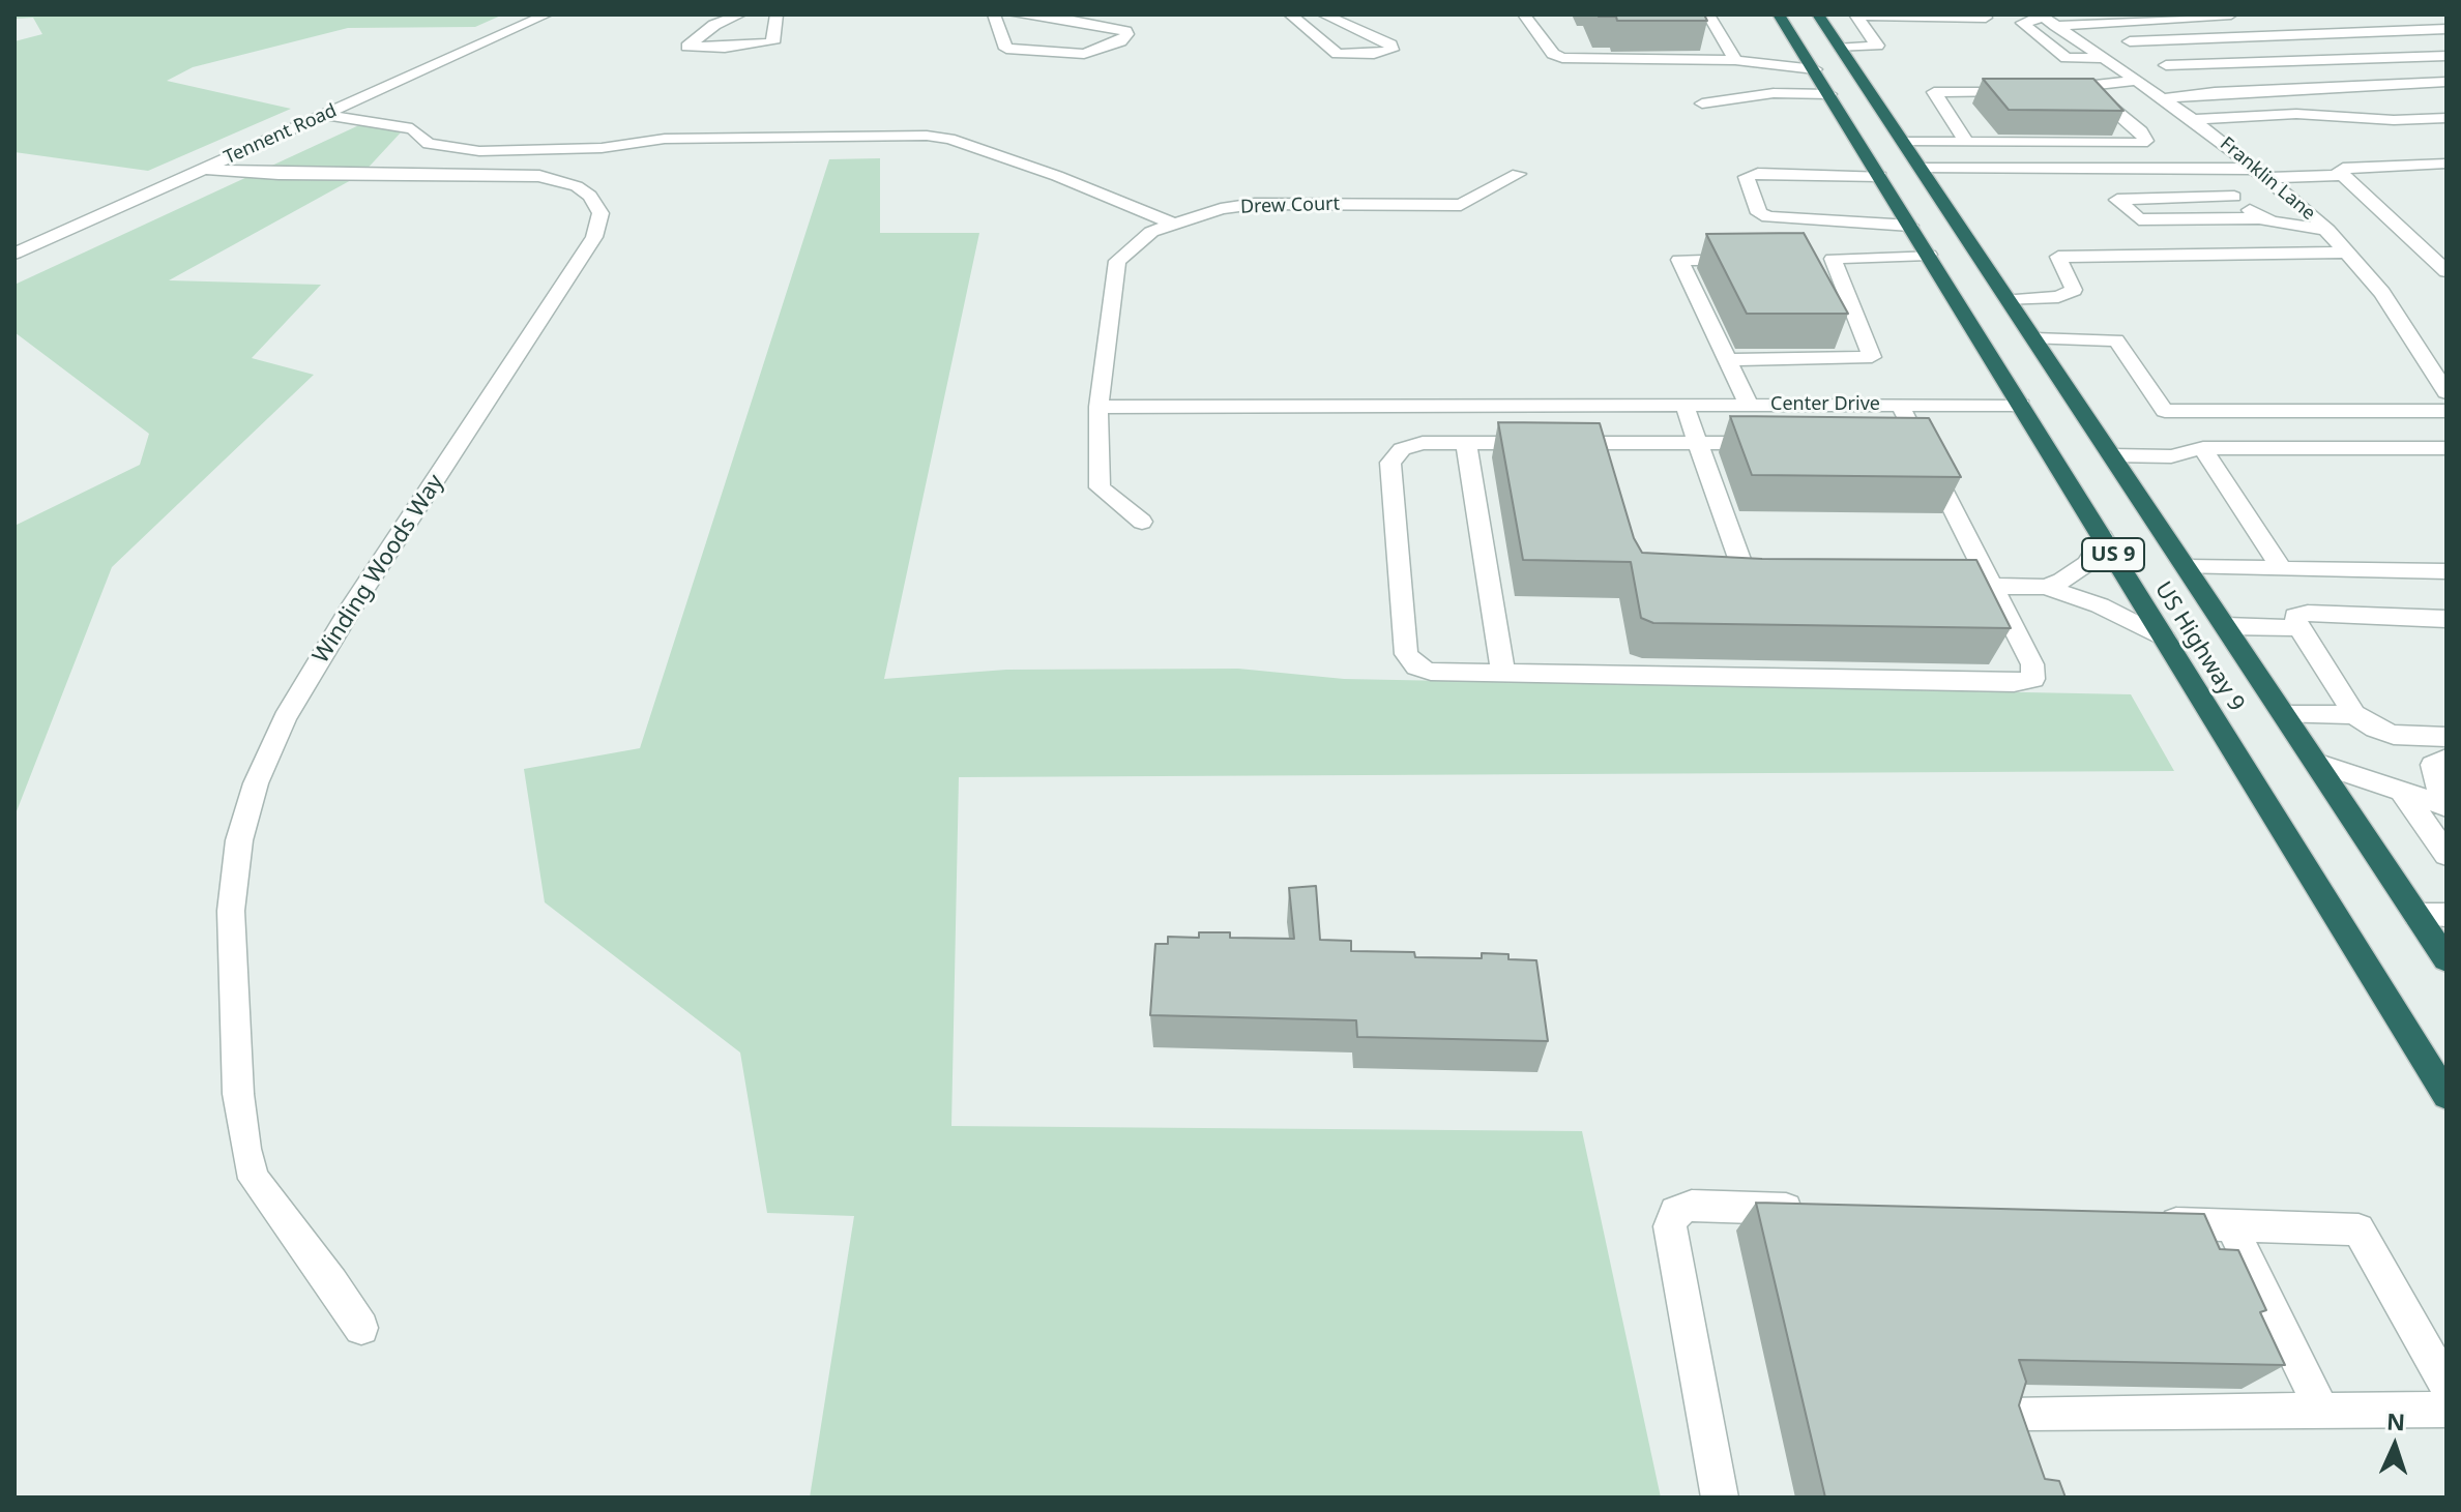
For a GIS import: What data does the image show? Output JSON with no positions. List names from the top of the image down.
{
  "streets": {
    "highway": ["US 9", "US Highway 9"],
    "street": [
      "Tennent Road",
      "Franklin Lane",
      "Drew Court",
      "Center Drive",
      "Winding Woods Way"
    ]
  },
  "crossings": [
    ["Tennent Road", "Winding Woods Way"],
    ["Drew Court", "Center Drive"],
    ["Center Drive", "US Highway 9"]
  ],
  "north": "top"
}
